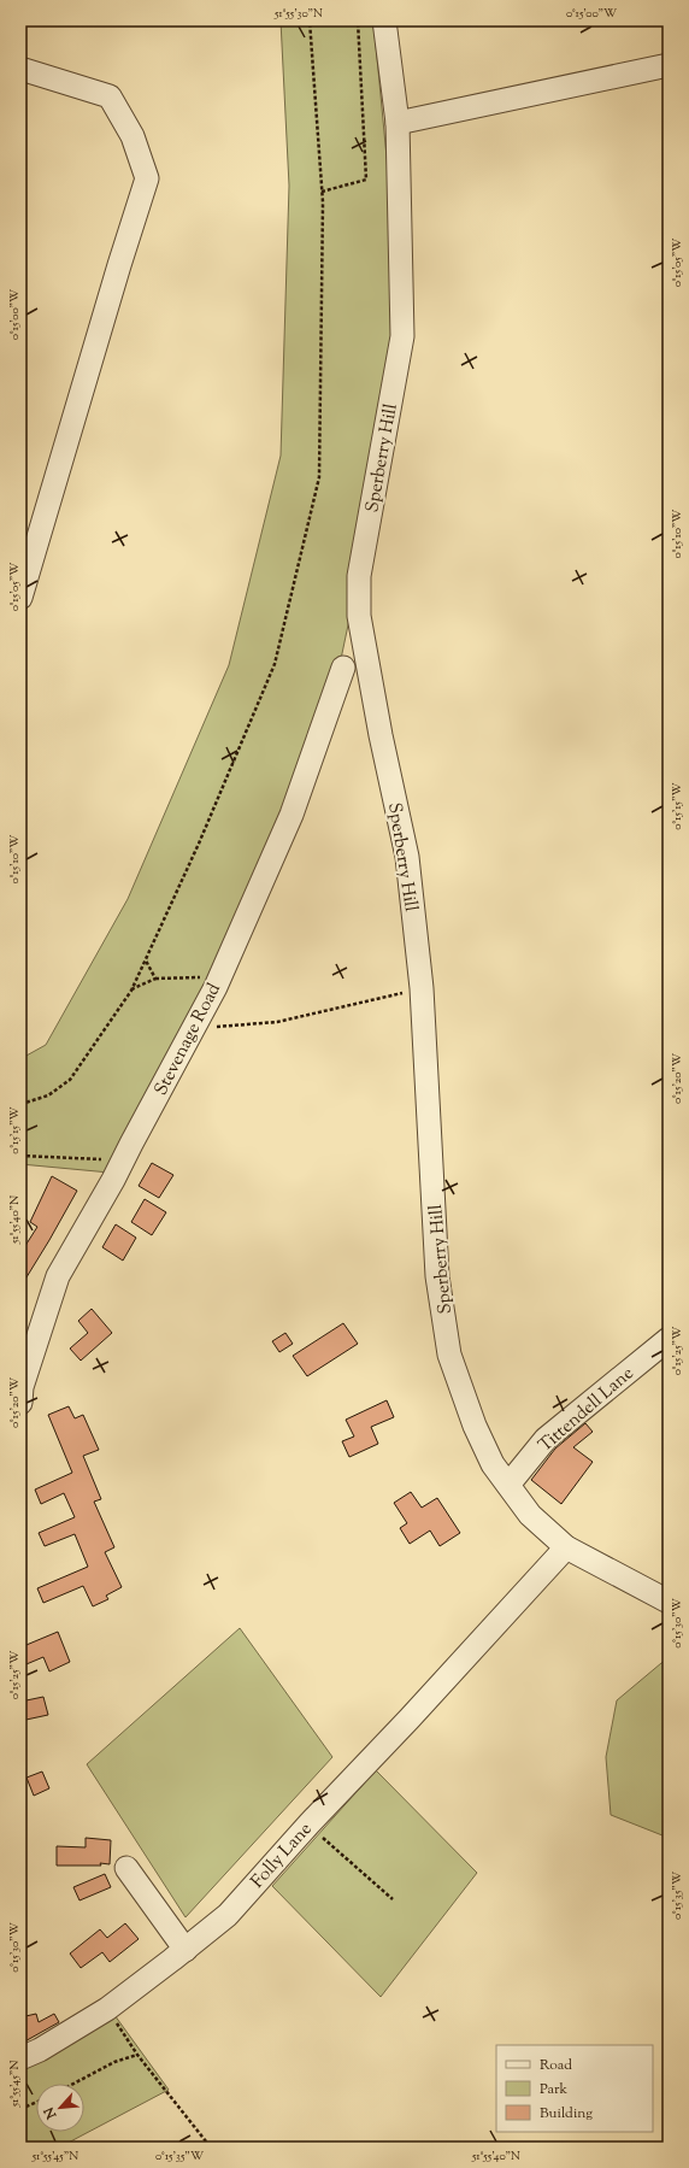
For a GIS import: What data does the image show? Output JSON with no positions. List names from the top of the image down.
{
  "streets": {
    "street": [
      "Sperberry Hill",
      "Stevenage Road",
      "Tittendell Lane",
      "Folly Lane"
    ]
  },
  "crossings": [
    ["Sperberry Hill", "Tittendell Lane"],
    ["Sperberry Hill", "Folly Lane"]
  ],
  "legend": ["Road", "Park", "Building"],
  "north": "bottom left",
  "coordinates": [
    "51°55'30\"N",
    "0°15'00\"W",
    "0°15'05\"W",
    "0°15'10\"W",
    "0°15'15\"W",
    "0°15'20\"W",
    "51°55'40\"N",
    "0°15'25\"W",
    "0°15'30\"W",
    "0°15'35\"W",
    "51°55'45\"N"
  ]
}
